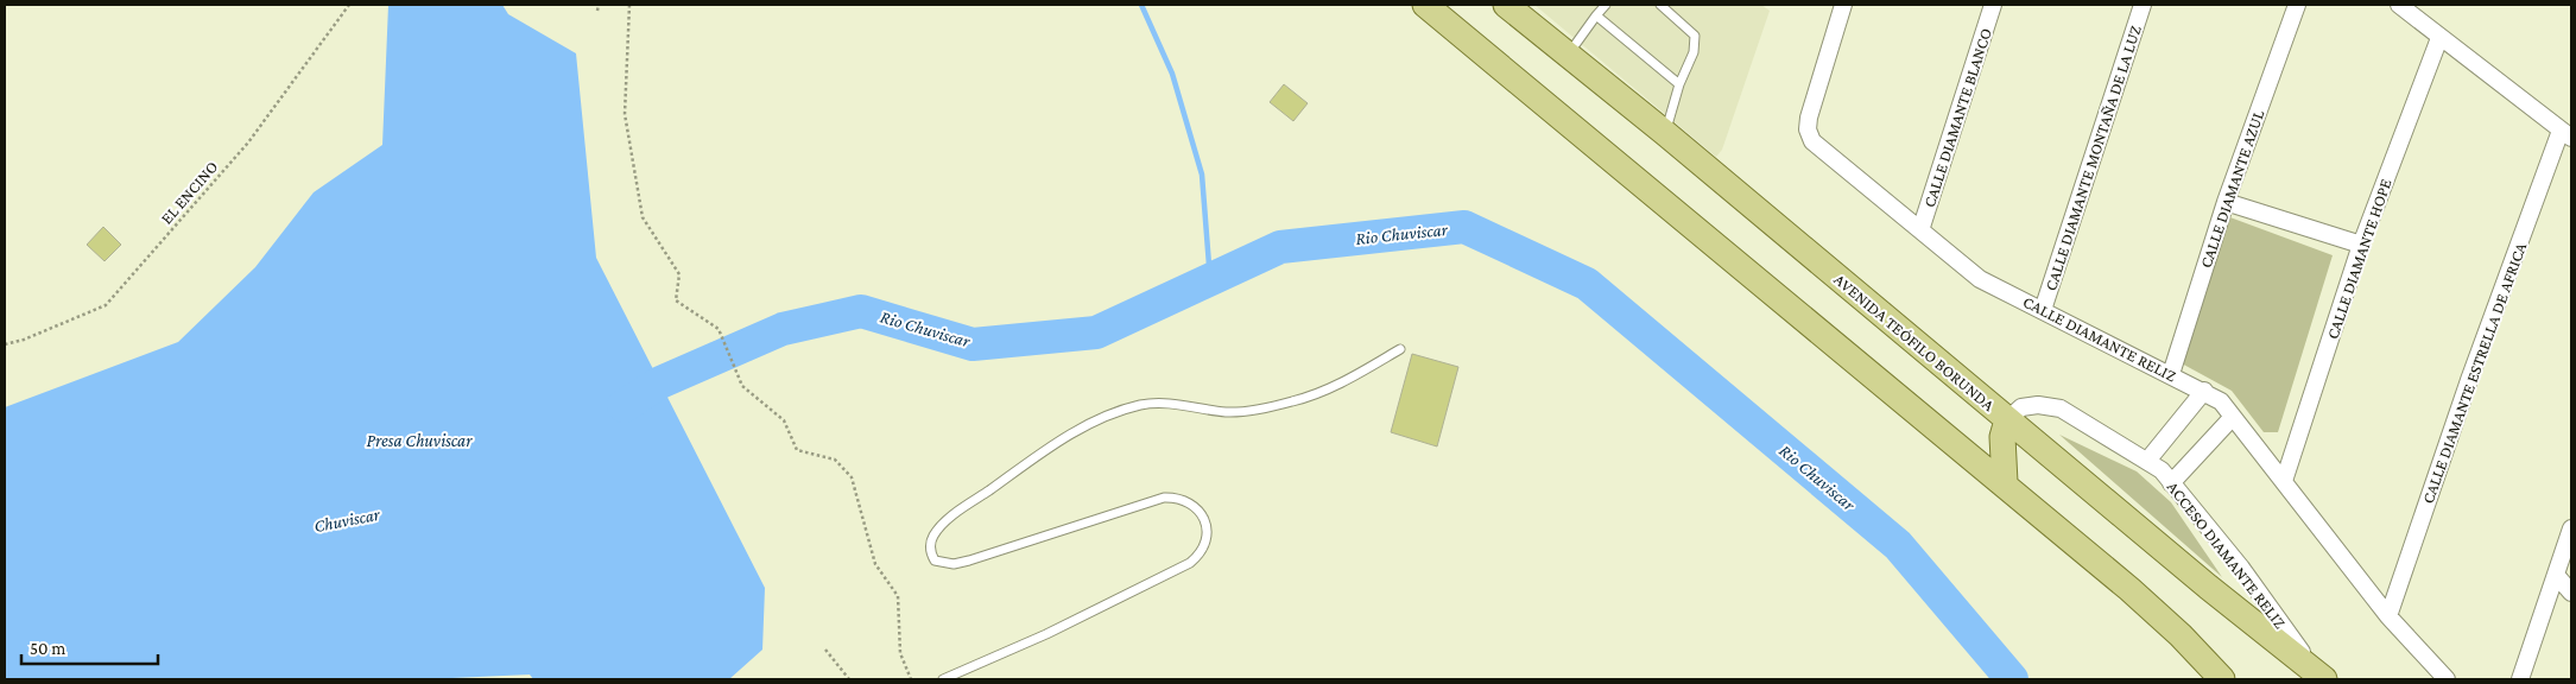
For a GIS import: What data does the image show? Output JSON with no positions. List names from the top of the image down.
{
  "streets": {
    "main road": ["AVENIDA TEÓFILO BORUNDA"],
    "street": [
      "CALLE DIAMANTE BLANCO",
      "CALLE DIAMANTE MONTAÑA DE LA LUZ",
      "CALLE DIAMANTE AZUL",
      "CALLE DIAMANTE HOPE",
      "CALLE DIAMANTE RELIZ",
      "CALLE DIAMANTE ESTRELLA DE AFRICA",
      "ACCESO DIAMANTE RELIZ"
    ],
    "path": ["EL ENCINO"]
  },
  "crossings": [
    ["CALLE DIAMANTE BLANCO", "CALLE DIAMANTE RELIZ"],
    ["CALLE DIAMANTE MONTAÑA DE LA LUZ", "CALLE DIAMANTE RELIZ"],
    ["CALLE DIAMANTE AZUL", "CALLE DIAMANTE RELIZ"],
    ["CALLE DIAMANTE HOPE", "CALLE DIAMANTE RELIZ"],
    ["CALLE DIAMANTE RELIZ", "CALLE DIAMANTE ESTRELLA DE AFRICA"],
    ["AVENIDA TEÓFILO BORUNDA", "ACCESO DIAMANTE RELIZ"]
  ],
  "water": ["Rio Chuviscar", "Presa Chuviscar", "Chuviscar"],
  "scale_bar": "50 m"
}
